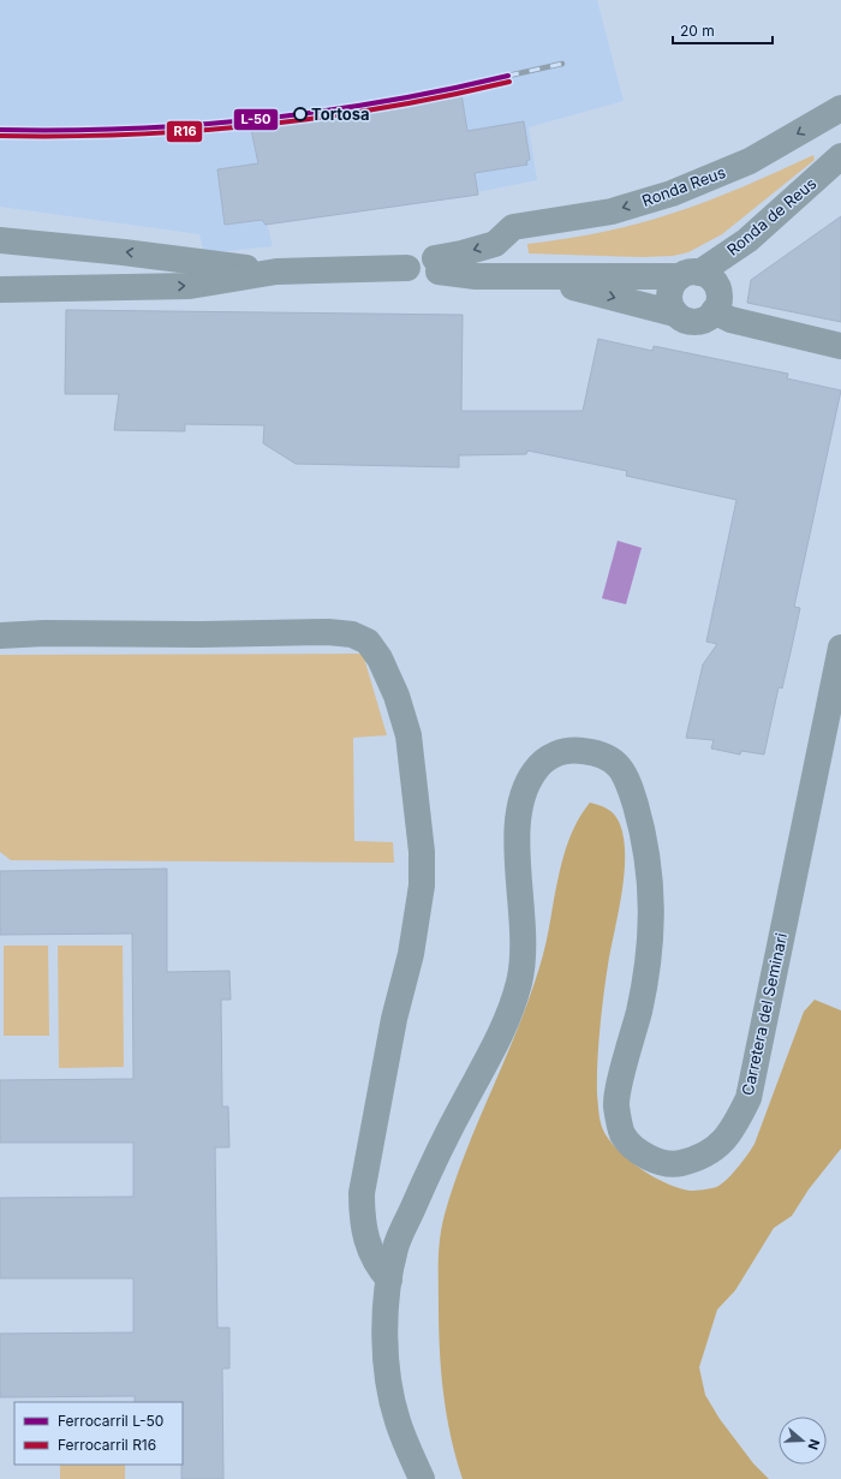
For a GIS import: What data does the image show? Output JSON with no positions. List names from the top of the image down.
{
  "streets": {
    "street": ["Ronda Reus", "Ronda de Reus", "Carretera del Seminari"]
  },
  "places": ["Tortosa"],
  "lines": ["rail line L-50", "rail line R16"],
  "legend": ["Ferrocarril L-50", "Ferrocarril R16"],
  "scale_bar": "20 m",
  "north": "right"
}
